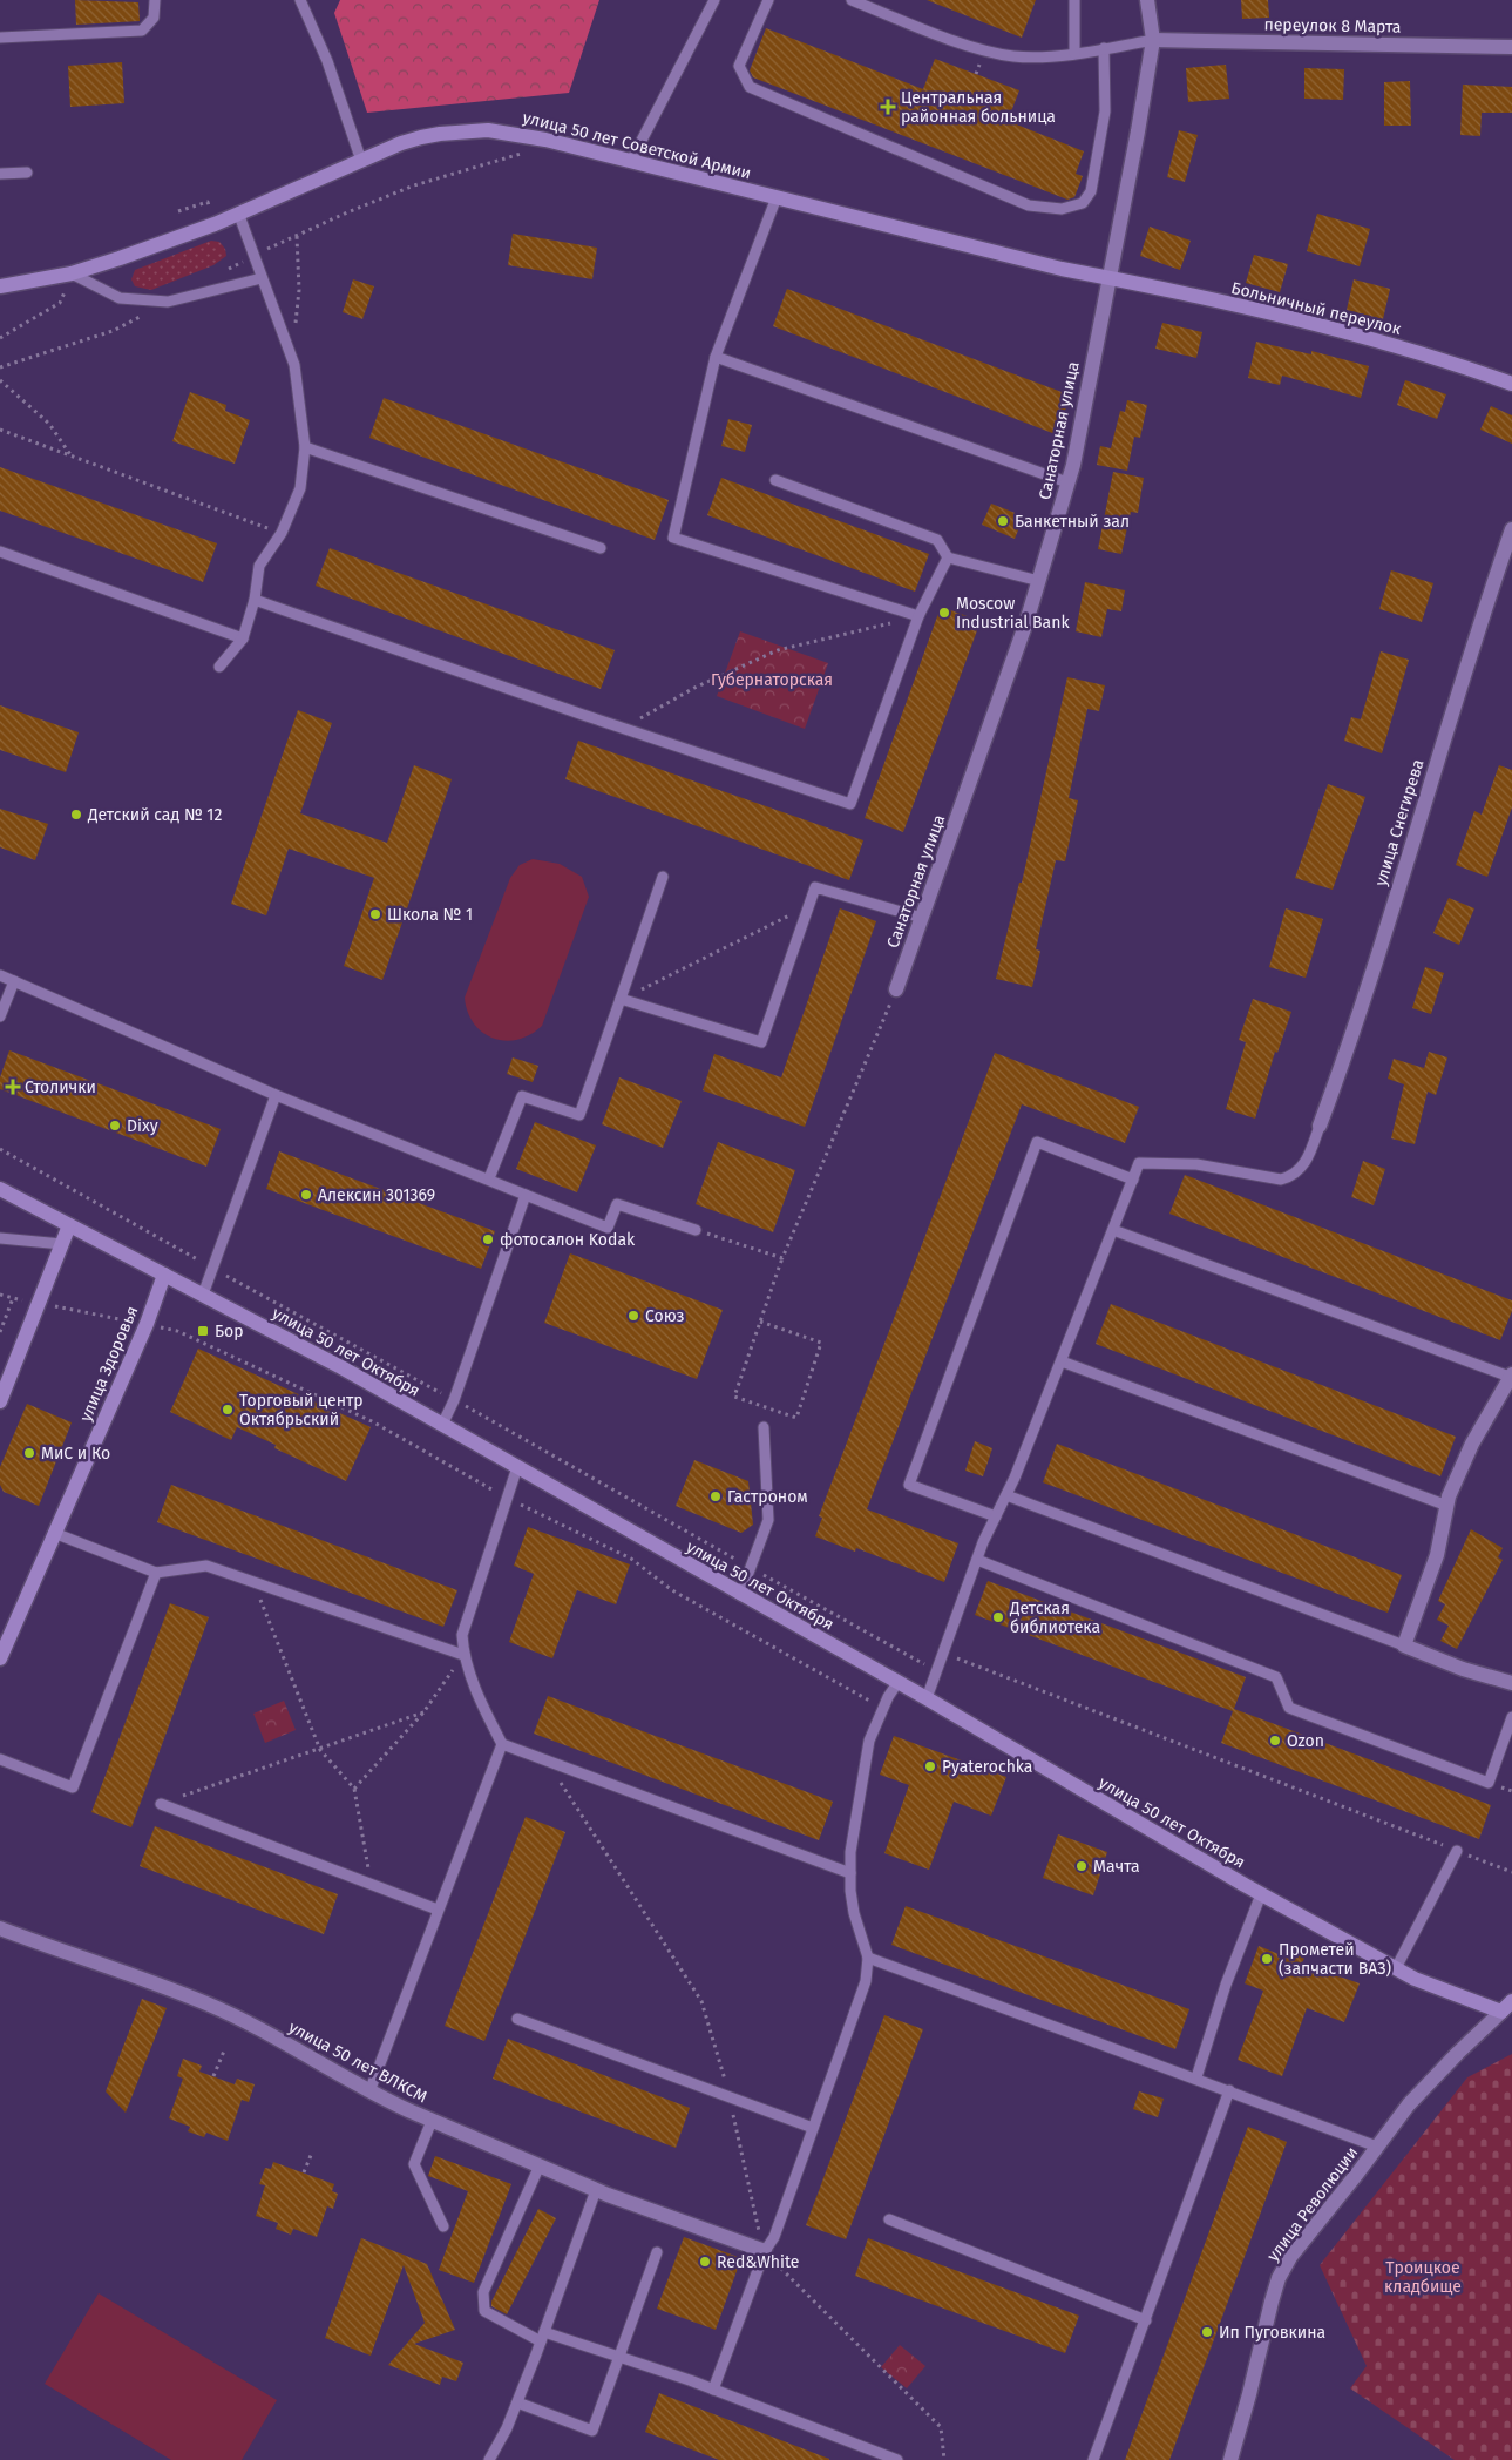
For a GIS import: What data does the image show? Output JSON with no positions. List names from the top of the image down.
{
  "streets": {
    "street": [
      "переулок 8 Марта",
      "улица 50 лет Советской Армии",
      "Больничный переулок",
      "Санаторная улица",
      "улица Снегирева",
      "улица 50 лет Октября",
      "улица Здоровья",
      "улица 50 лет ВЛКСМ",
      "улица Революции"
    ]
  },
  "crossings": [
    ["переулок 8 Марта", "Санаторная улица"],
    ["улица 50 лет Советской Армии", "Больничный переулок"],
    ["улица 50 лет Советской Армии", "Санаторная улица"],
    ["Больничный переулок", "Санаторная улица"],
    ["улица 50 лет Октября", "улица Здоровья"],
    ["улица 50 лет Октября", "улица Революции"]
  ],
  "parks": ["Губернаторская", "Троицкое кладбище"],
  "places": {
    "health": ["Центральная районная больница", "Столички"],
    "other": [
      "Банкетный зал",
      "Moscow Industrial Bank",
      "Детский сад № 12",
      "Школа № 1",
      "Dixy",
      "Алексин 301369",
      "фотосалон Kodak",
      "Союз",
      "Торговый центр Октябрьский",
      "МиС и Ко",
      "Гастроном",
      "Детская библиотека",
      "Ozon",
      "Pyaterochka",
      "Мачта",
      "Прометей (запчасти ВАЗ)",
      "Red&White",
      "Ип Пуговкина"
    ],
    "transit": ["Бор"]
  }
}
